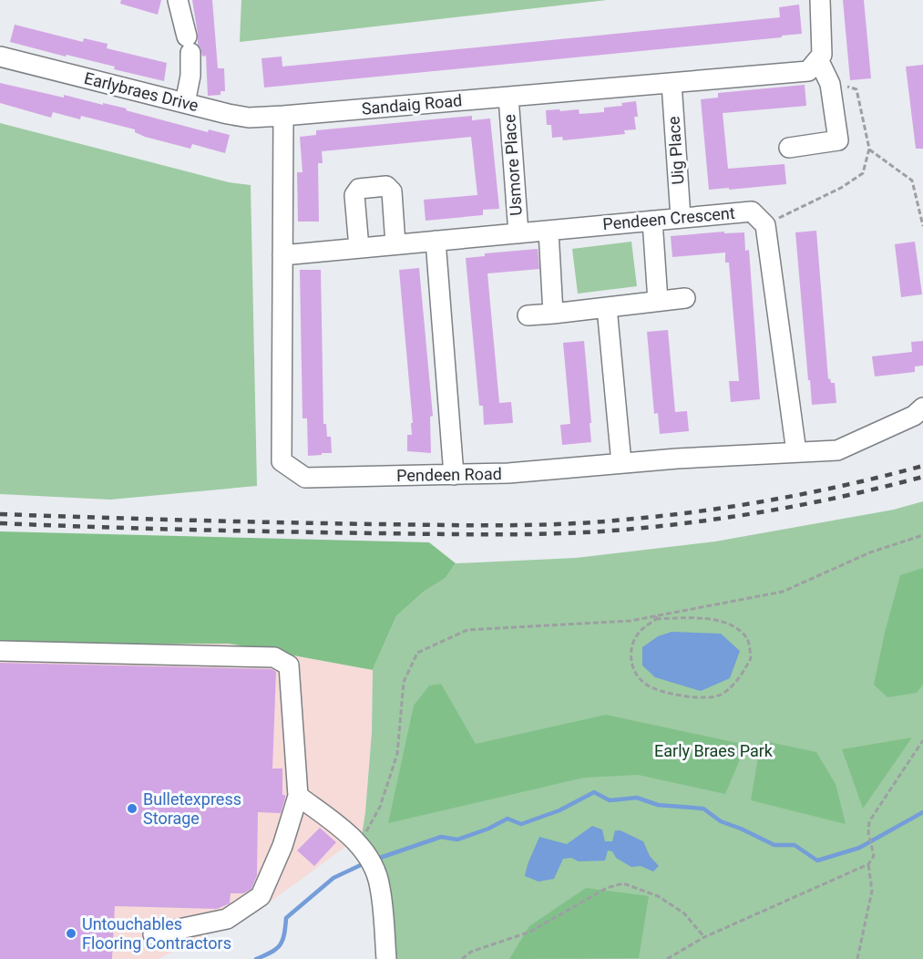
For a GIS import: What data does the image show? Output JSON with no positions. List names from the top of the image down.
{
  "streets": {
    "street": [
      "Earlybraes Drive",
      "Sandaig Road",
      "Uig Place",
      "Usmore Place",
      "Pendeen Crescent",
      "Pendeen Road"
    ]
  },
  "crossings": [
    ["Earlybraes Drive", "Sandaig Road"],
    ["Sandaig Road", "Uig Place"],
    ["Sandaig Road", "Usmore Place"],
    ["Uig Place", "Pendeen Crescent"],
    ["Usmore Place", "Pendeen Crescent"],
    ["Pendeen Crescent", "Pendeen Road"]
  ],
  "parks": ["Early Braes Park"],
  "places": ["Bulletexpress Storage", "Untouchables Flooring Contractors"]
}
